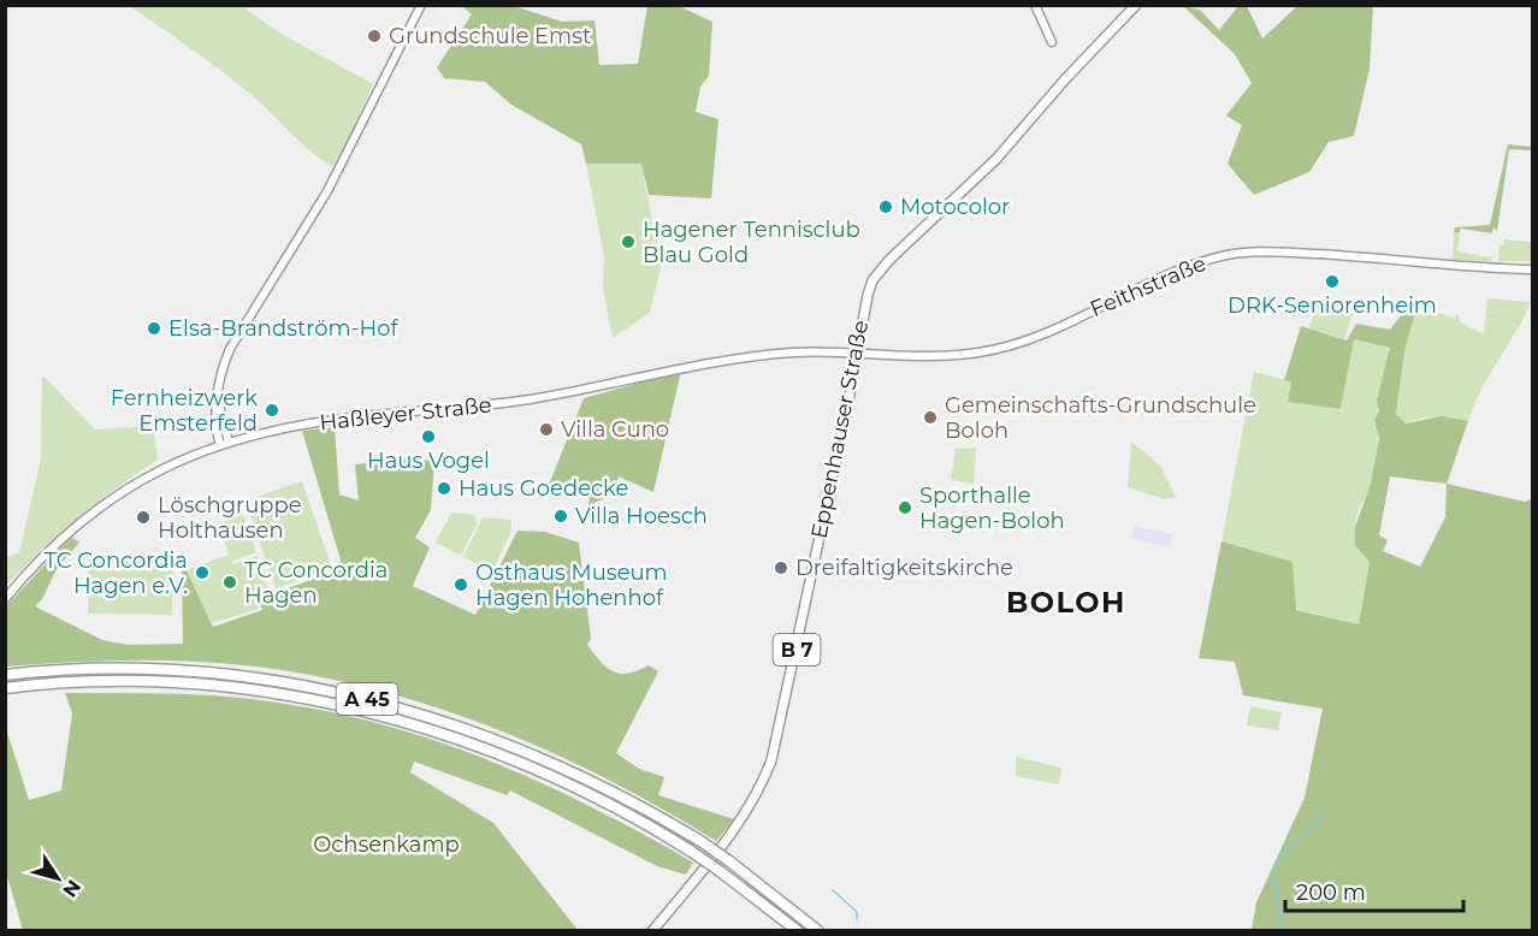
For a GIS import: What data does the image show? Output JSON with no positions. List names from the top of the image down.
{
  "streets": {
    "highway": ["A 45"],
    "main road": [
      "Feithstraße",
      "Haßleyer Straße",
      "Eppenhauser Straße",
      "B 7"
    ]
  },
  "crossings": [
    ["Feithstraße", "Haßleyer Straße"],
    ["Feithstraße", "Eppenhauser Straße"],
    ["Haßleyer Straße", "Eppenhauser Straße"]
  ],
  "districts": ["BOLOH"],
  "parks": ["Ochsenkamp"],
  "places": [
    "Grundschule Emst",
    "Motocolor",
    "Hagener Tennisclub Blau Gold",
    "DRK-Seniorenheim",
    "Elsa-Brandström-Hof",
    "Fernheizwerk Emsterfeld",
    "Gemeinschafts-Grundschule Boloh",
    "Villa Cuno",
    "Haus Vogel",
    "Haus Goedecke",
    "Sporthalle Hagen-Boloh",
    "Villa Hoesch",
    "Löschgruppe Holthausen",
    "Dreifaltigkeitskirche",
    "TC Concordia Hagen e.V.",
    "TC Concordia Hagen",
    "Osthaus Museum Hagen Hohenhof"
  ],
  "scale_bar": "200 m",
  "north": "bottom right"
}
